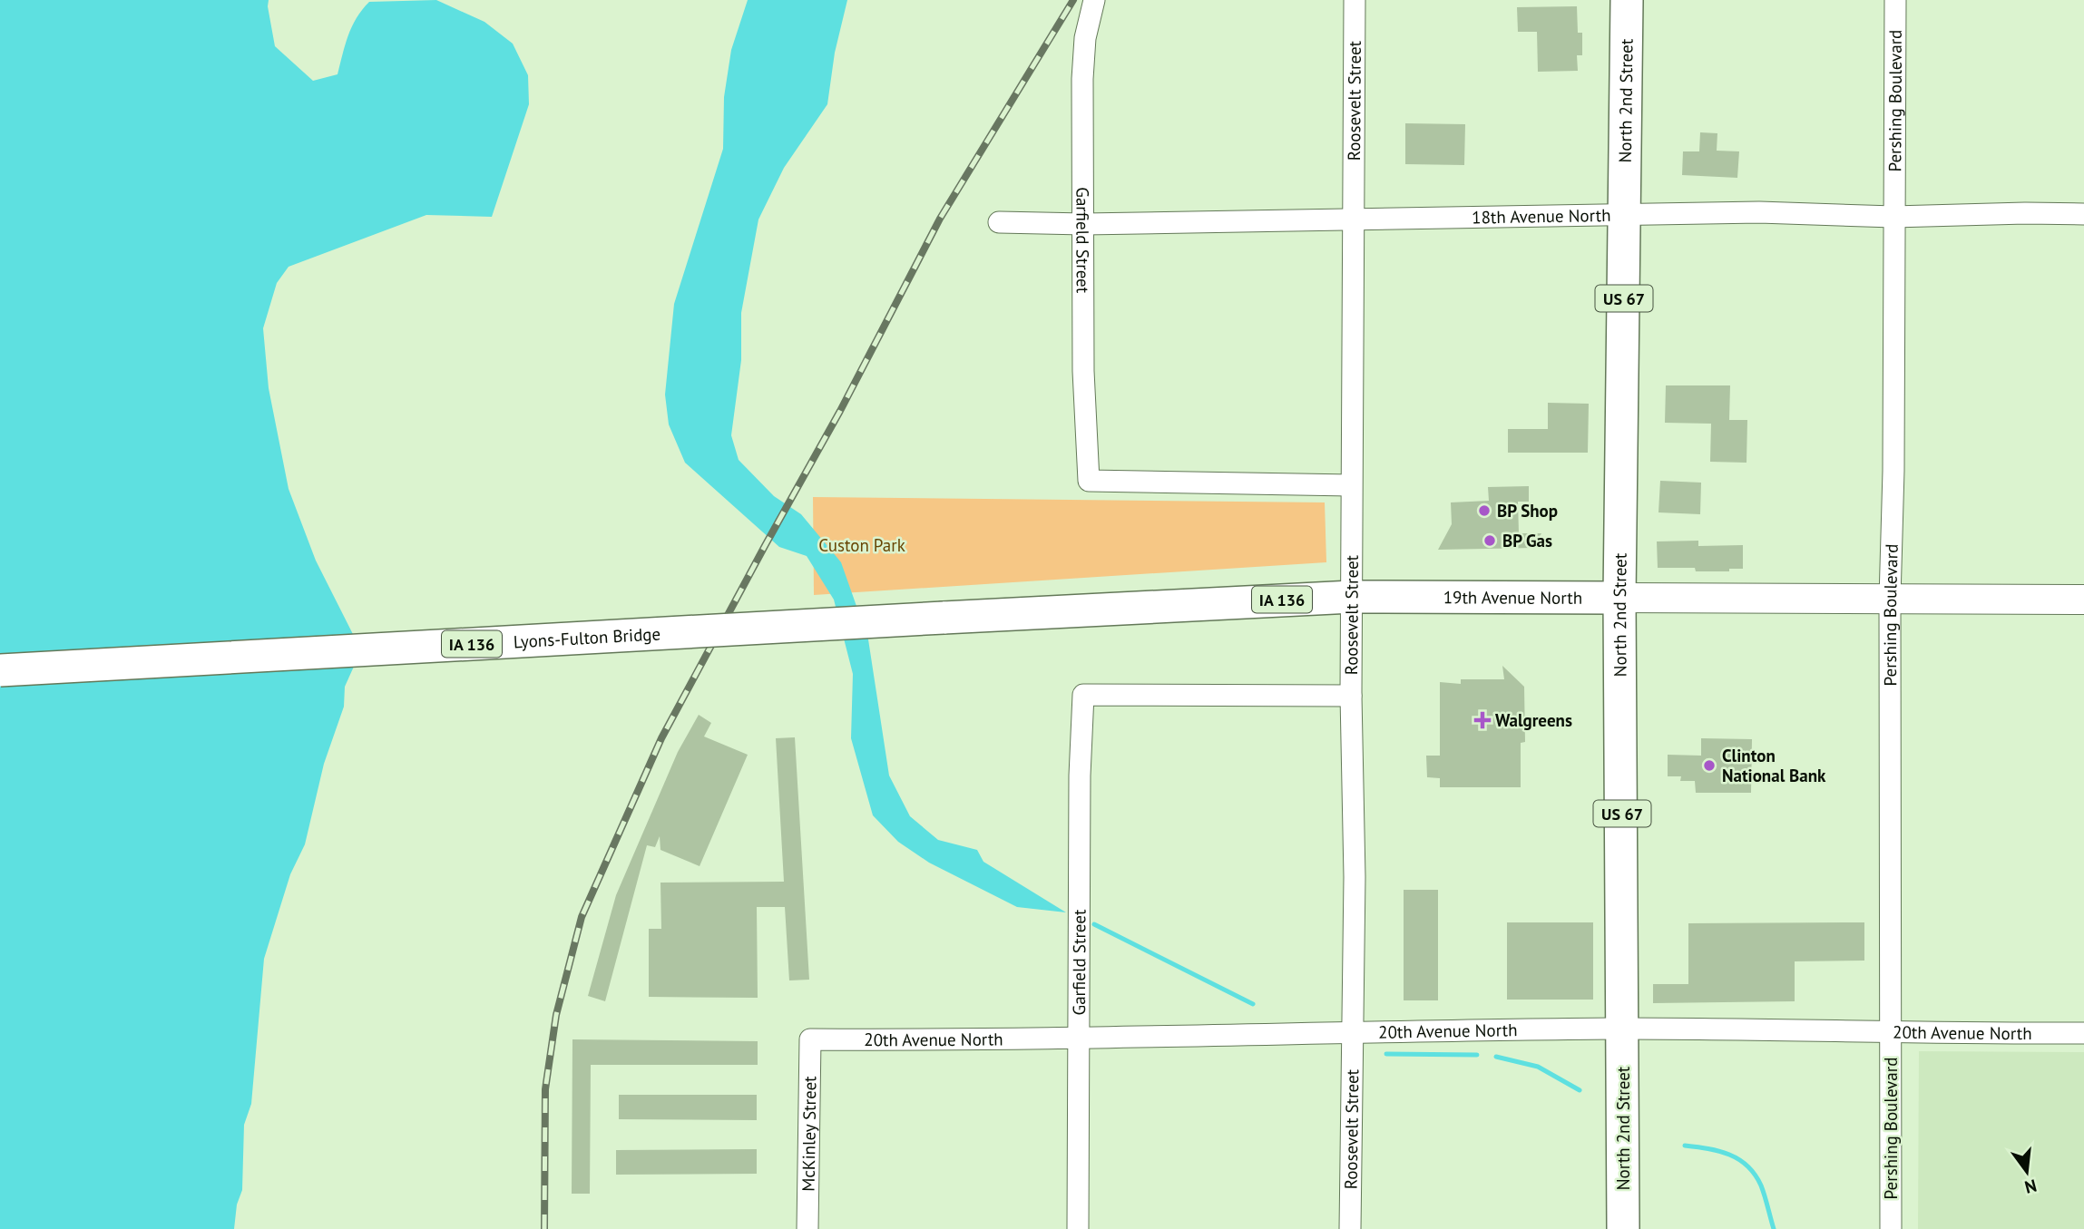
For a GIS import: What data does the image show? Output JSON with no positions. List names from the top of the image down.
{
  "streets": {
    "main road": [
      "North 2nd Street",
      "US 67",
      "19th Avenue North",
      "IA 136",
      "Lyons-Fulton Bridge"
    ],
    "street": [
      "Roosevelt Street",
      "Pershing Boulevard",
      "18th Avenue North",
      "Garfield Street",
      "20th Avenue North",
      "McKinley Street"
    ]
  },
  "crossings": [
    ["Roosevelt Street", "18th Avenue North"],
    ["Roosevelt Street", "Garfield Street"],
    ["Roosevelt Street", "19th Avenue North"],
    ["Roosevelt Street", "20th Avenue North"],
    ["North 2nd Street", "18th Avenue North"],
    ["North 2nd Street", "19th Avenue North"],
    ["North 2nd Street", "20th Avenue North"],
    ["Pershing Boulevard", "18th Avenue North"],
    ["Pershing Boulevard", "19th Avenue North"],
    ["Pershing Boulevard", "20th Avenue North"],
    ["18th Avenue North", "Garfield Street"],
    ["Garfield Street", "20th Avenue North"],
    ["19th Avenue North", "Lyons-Fulton Bridge"],
    ["20th Avenue North", "McKinley Street"]
  ],
  "parks": ["Custon Park"],
  "places": {
    "other": ["BP Shop", "BP Gas", "Clinton National Bank"],
    "health": ["Walgreens"]
  },
  "north": "bottom"
}
